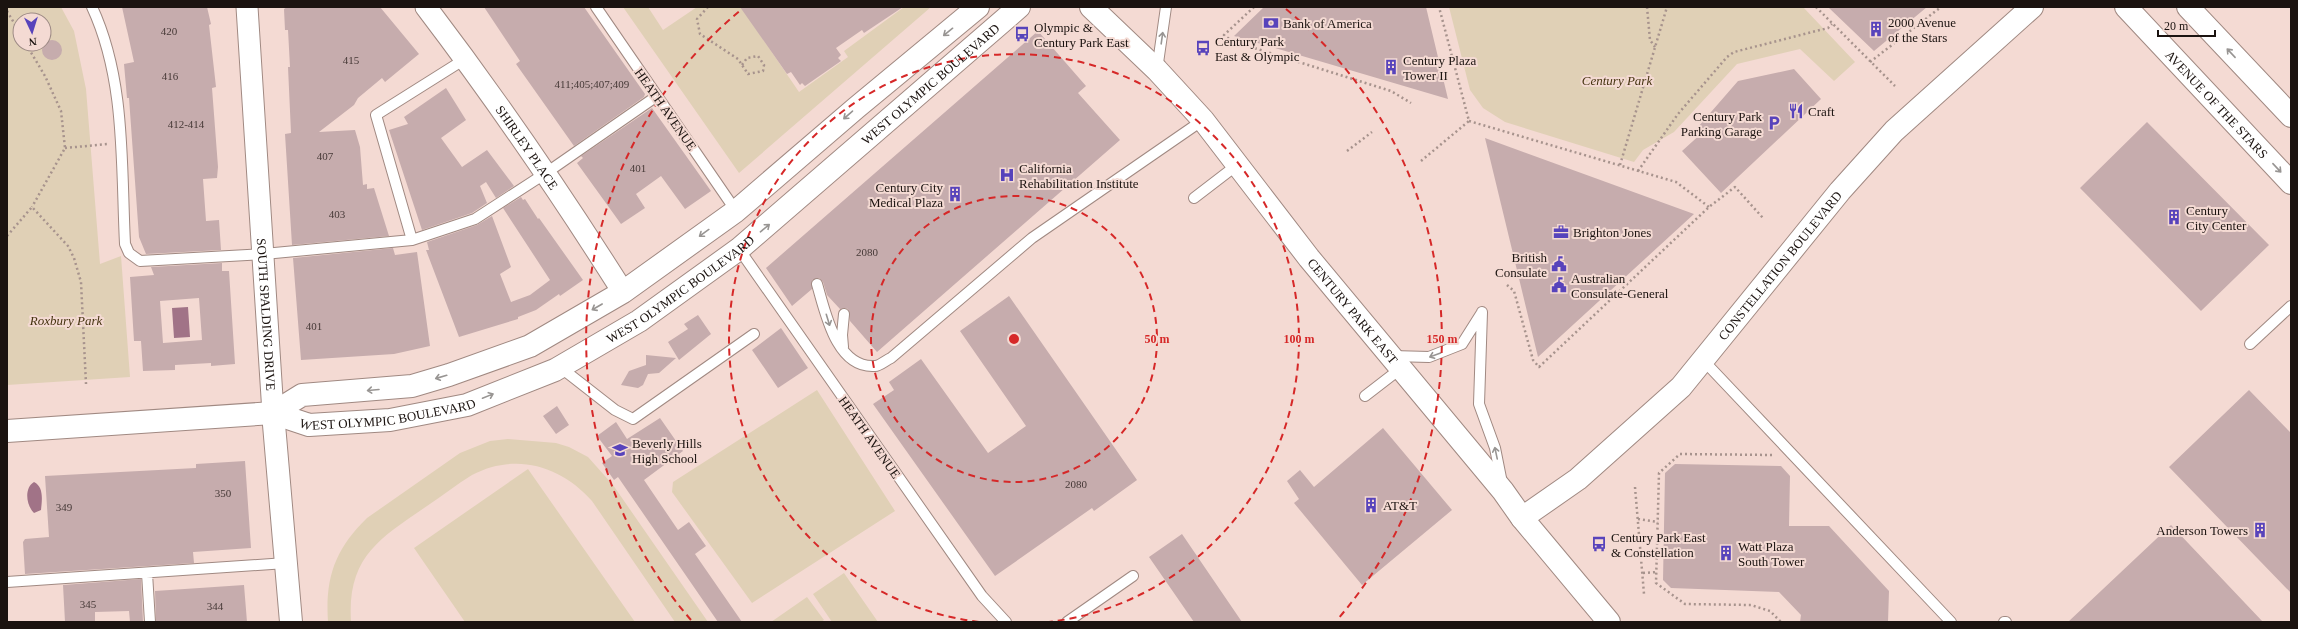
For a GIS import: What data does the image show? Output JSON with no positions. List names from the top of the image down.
{
  "streets": {
    "main road": [
      "WEST OLYMPIC BOULEVARD",
      "AVENUE OF THE STARS",
      "CONSTELLATION BOULEVARD",
      "CENTURY PARK EAST",
      "SOUTH SPALDING DRIVE"
    ],
    "street": ["SHIRLEY PLACE"],
    "lane": ["HEATH AVENUE"]
  },
  "crossings": [
    ["WEST OLYMPIC BOULEVARD", "HEATH AVENUE"],
    ["WEST OLYMPIC BOULEVARD", "SHIRLEY PLACE"],
    ["WEST OLYMPIC BOULEVARD", "SOUTH SPALDING DRIVE"],
    ["CONSTELLATION BOULEVARD", "CENTURY PARK EAST"]
  ],
  "parks": ["Century Park", "Roxbury Park"],
  "places": {
    "bank": ["Bank of America"],
    "building": [
      "2000 Avenue of the Stars",
      "Century Plaza Tower II",
      "Century City Medical Plaza",
      "Century City Center",
      "AT&T",
      "Anderson Towers",
      "Watt Plaza South Tower"
    ],
    "bus stop": ["Olympic & Century Park East", "Century Park East & Olympic", "Century Park East & Constellation"],
    "restaurant": ["Craft"],
    "parking": ["Century Park Parking Garage"],
    "hospital": ["California Rehabilitation Institute"],
    "office": ["Brighton Jones"],
    "public building": ["British Consulate", "Australian Consulate-General"],
    "school or university": ["Beverly Hills High School"]
  },
  "house_numbers": [
    "420",
    "415",
    "416",
    "411;405;407;409",
    "412-414",
    "407",
    "401",
    "403",
    "2080",
    "401",
    "2080",
    "350",
    "349",
    "345",
    "344"
  ],
  "scale_bar": "20 m",
  "north": "bottom",
  "rings": ["50 m", "100 m", "150 m"]
}
